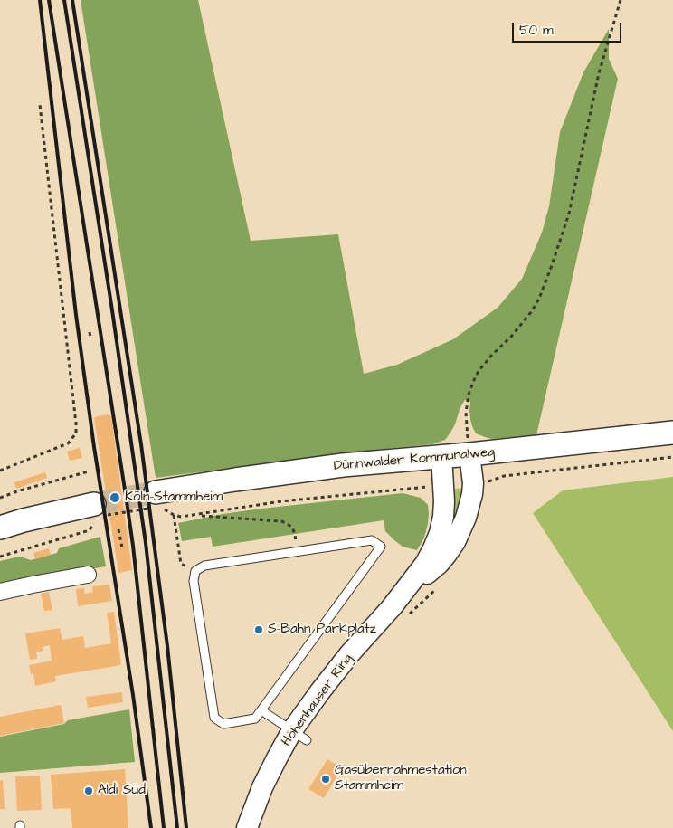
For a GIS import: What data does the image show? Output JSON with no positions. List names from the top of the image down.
{
  "streets": {
    "main road": ["Dünnwalder Kommunalweg"],
    "street": ["Höhenhauser Ring"]
  },
  "crossings": [
    ["Dünnwalder Kommunalweg", "Höhenhauser Ring"]
  ],
  "places": [
    "Köln-Stammheim",
    "S-Bahn Parkplatz",
    "Gasübernahmestation Stammheim",
    "Aldi Süd"
  ],
  "scale_bar": "50 m"
}
